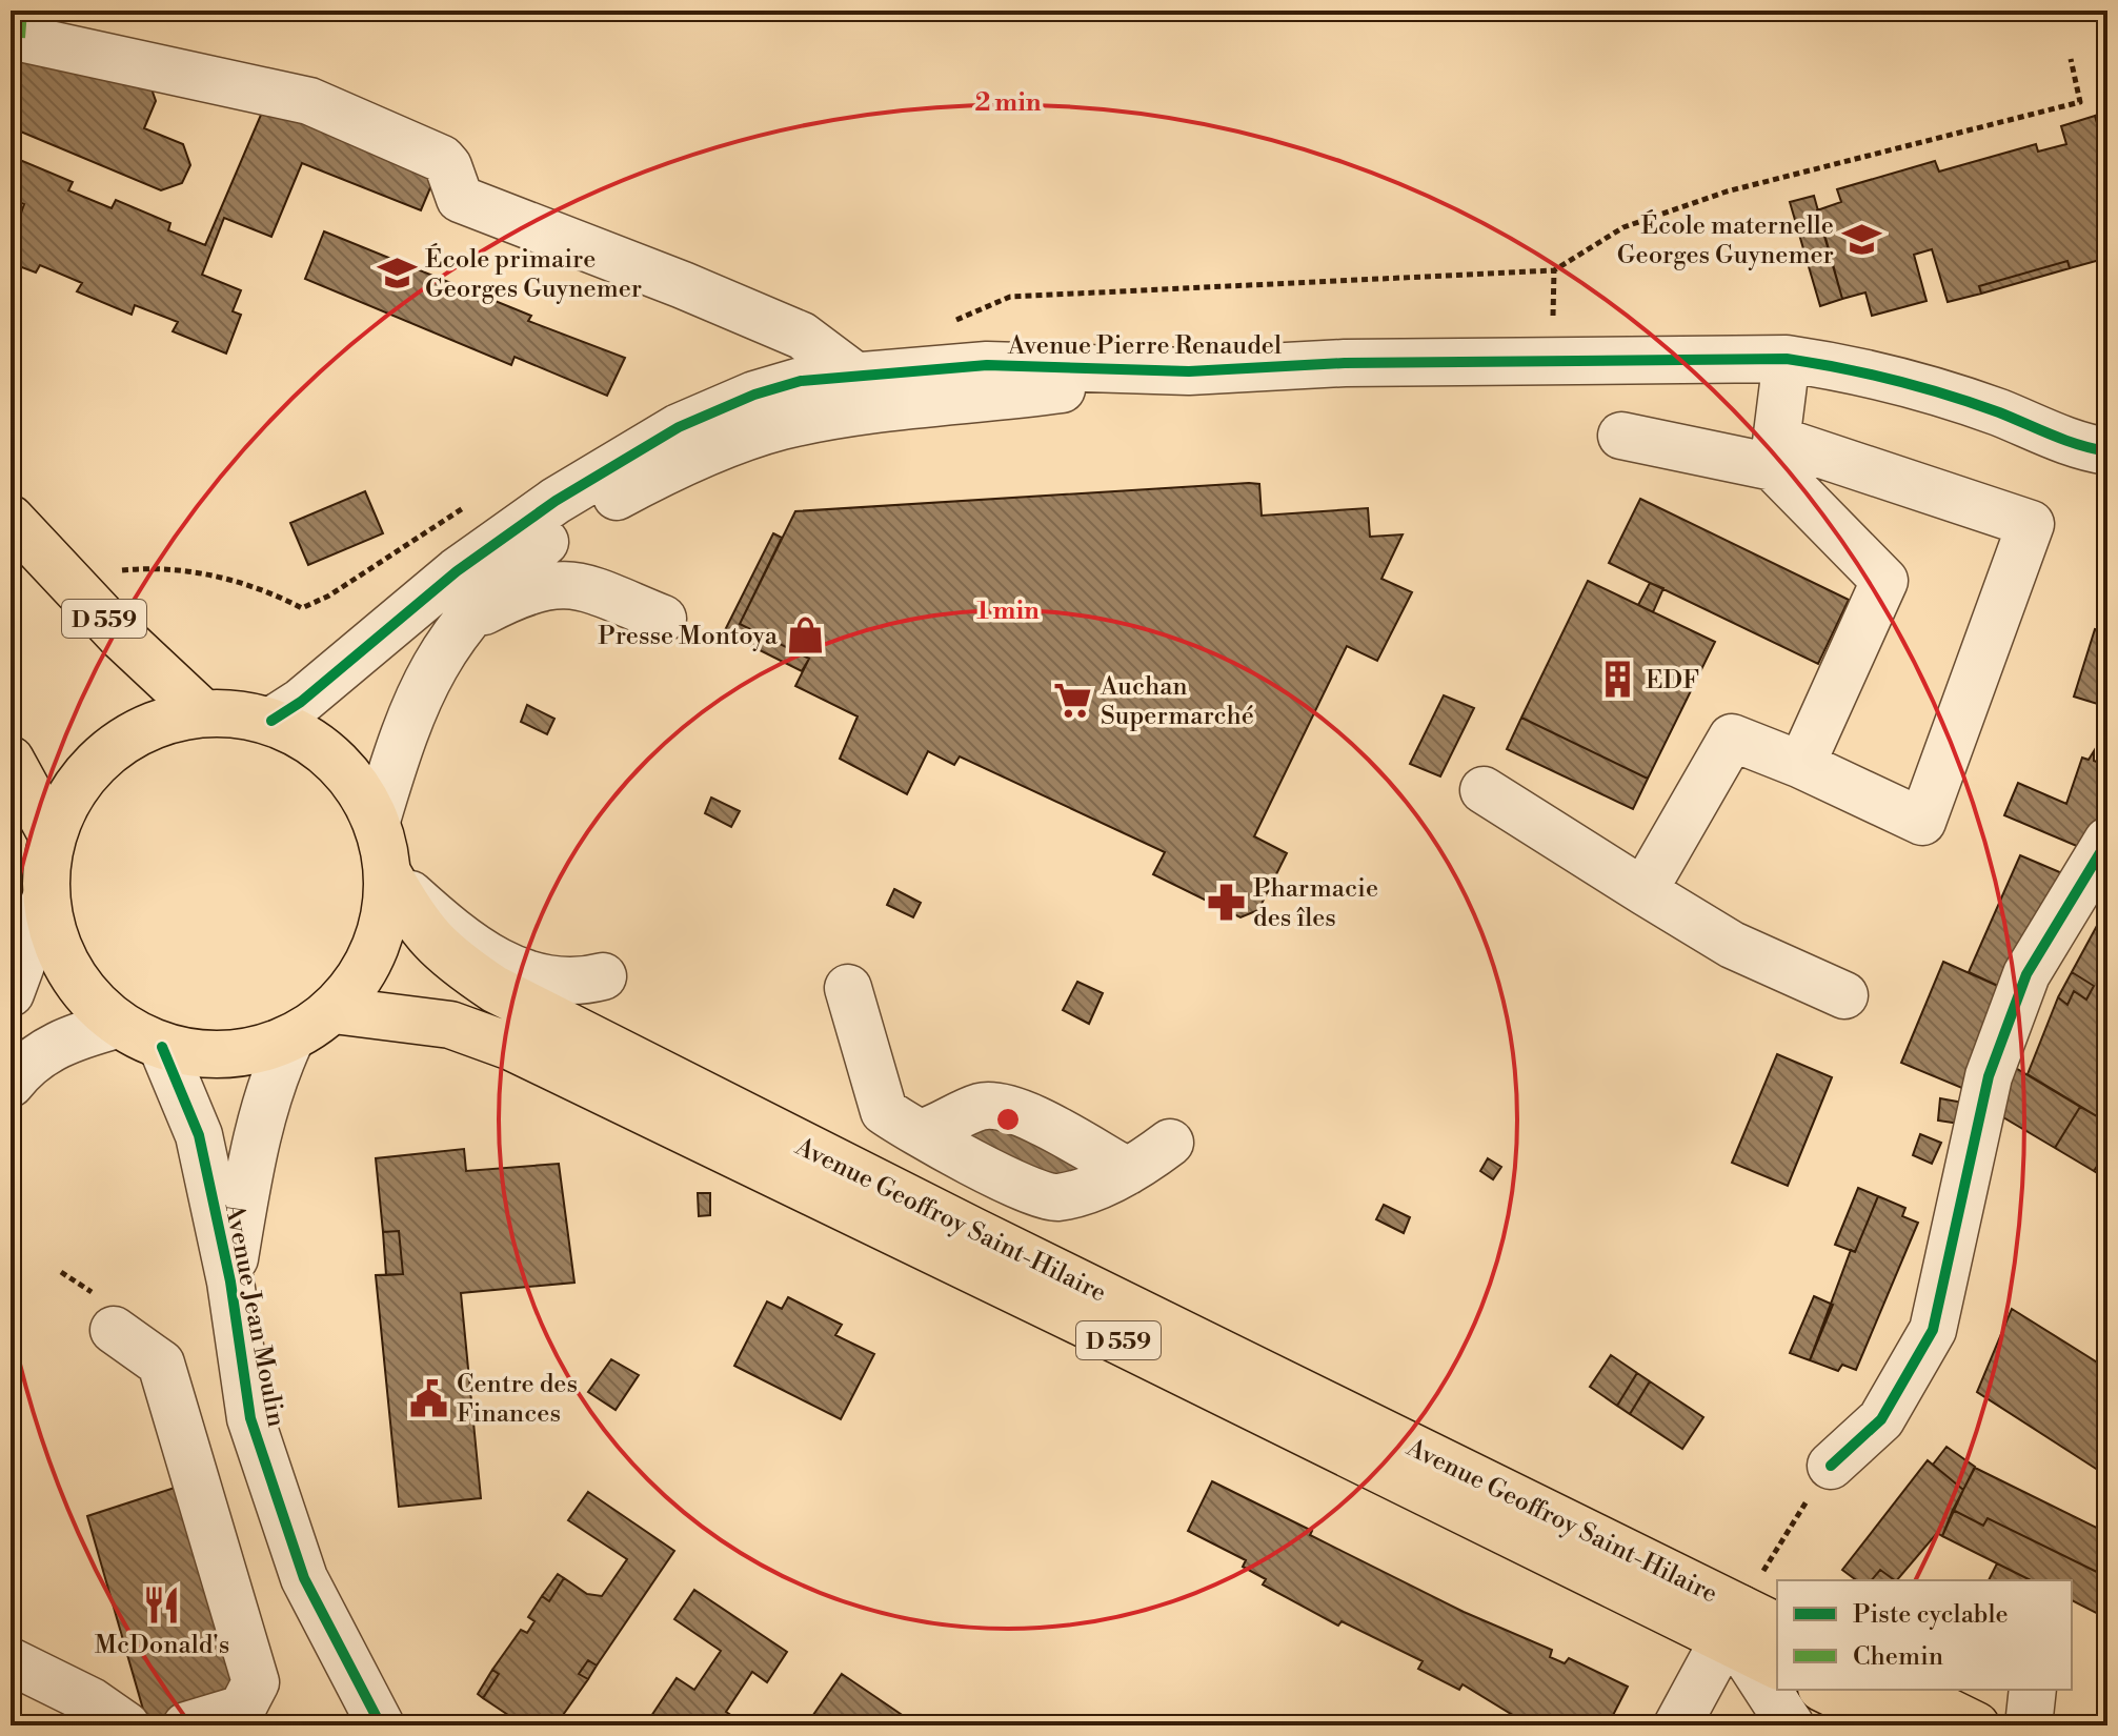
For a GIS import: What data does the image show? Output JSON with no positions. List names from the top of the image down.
{
  "streets": {
    "main road": ["D 559", "Avenue Geoffroy Saint-Hilaire"],
    "street": ["Avenue Pierre Renaudel", "Avenue Jean Moulin"]
  },
  "places": {
    "school or university": ["École maternelle Georges Guynemer", "École primaire Georges Guynemer"],
    "shop": ["Presse Montoya"],
    "building": ["EDF"],
    "supermarket": ["Auchan Supermarché"],
    "pharmacy": ["Pharmacie des îles"],
    "public building": ["Centre des Finances"],
    "restaurant": ["McDonald's"]
  },
  "legend": ["Piste cyclable", "Chemin"],
  "rings": ["2 min", "1 min"]
}
